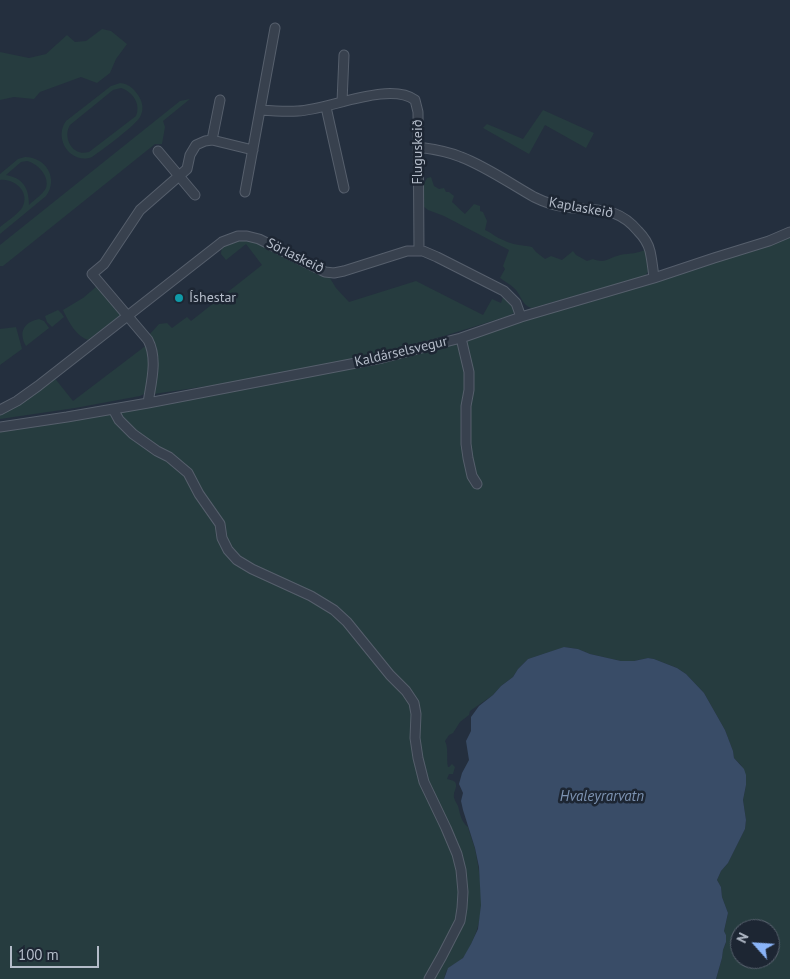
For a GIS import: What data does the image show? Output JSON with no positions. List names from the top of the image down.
{
  "streets": {
    "street": [
      "Fluguskeið",
      "Kaplaskeið",
      "Sörlaskeið",
      "Kaldárselsvegur"
    ]
  },
  "crossings": [
    ["Fluguskeið", "Kaplaskeið"],
    ["Fluguskeið", "Sörlaskeið"],
    ["Kaplaskeið", "Kaldárselsvegur"]
  ],
  "water": ["Hvaleyrarvatn"],
  "places": ["Íshestar"],
  "scale_bar": "100 m",
  "north": "top left"
}
